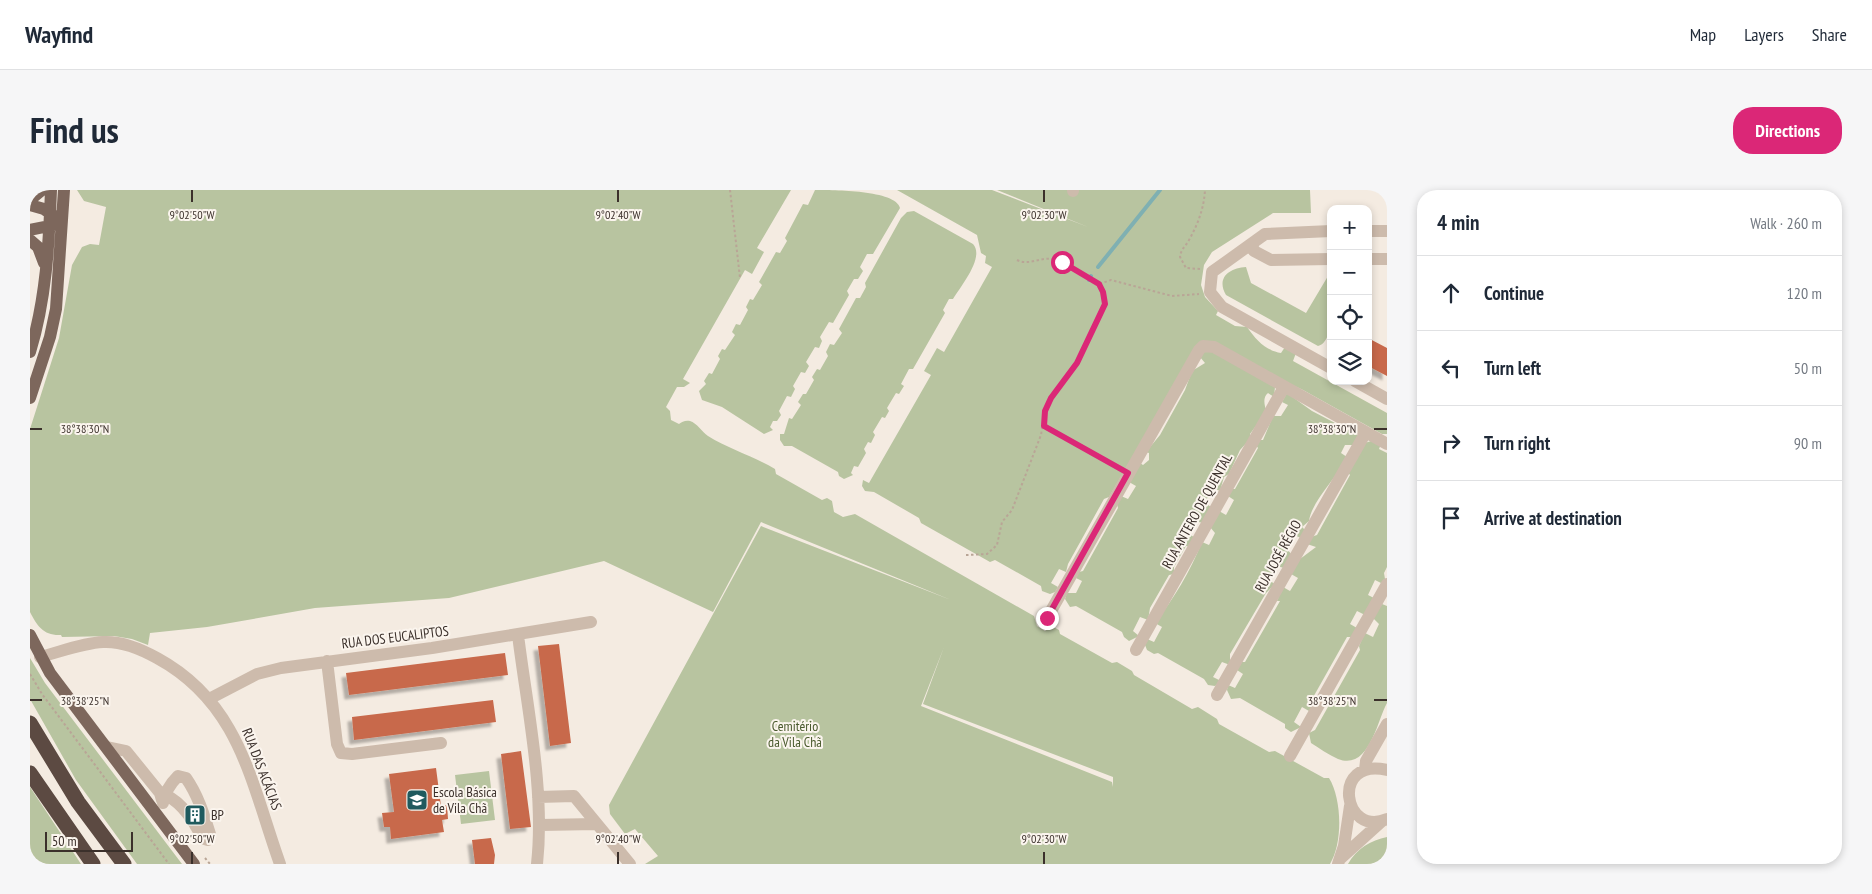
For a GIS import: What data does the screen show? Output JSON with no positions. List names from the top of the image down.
{
  "streets": {
    "street": [
      "RUA ANTERO DE QUENTAL",
      "RUA JOSÉ RÉGIO",
      "RUA DOS EUCALIPTOS",
      "RUA DAS ACÁCIAS"
    ]
  },
  "crossings": [
    ["RUA DOS EUCALIPTOS", "RUA DAS ACÁCIAS"]
  ],
  "parks": ["Cemitério da Vila Chã"],
  "places": {
    "school or university": ["Escola Básica de Vila Chã"],
    "building": ["BP"]
  },
  "scale_bar": "50 m",
  "page": {
    "header": "Wayfind",
    "nav": ["Map", "Layers", "Share"],
    "title": "Find us",
    "buttons": "Directions",
    "heading": ["4 min", "Walk · 260 m"],
    "map_buttons": ["+", "−"],
    "list": [
      ["Continue", "120 m"],
      ["Turn left", "50 m"],
      ["Turn right", "90 m"],
      "Arrive at destination"
    ],
    "scale": "50 m"
  },
  "coordinates": [
    "9°02'50\"W",
    "9°02'40\"W",
    "9°02'30\"W",
    "38°38'30\"N",
    "38°38'25\"N"
  ]
}
